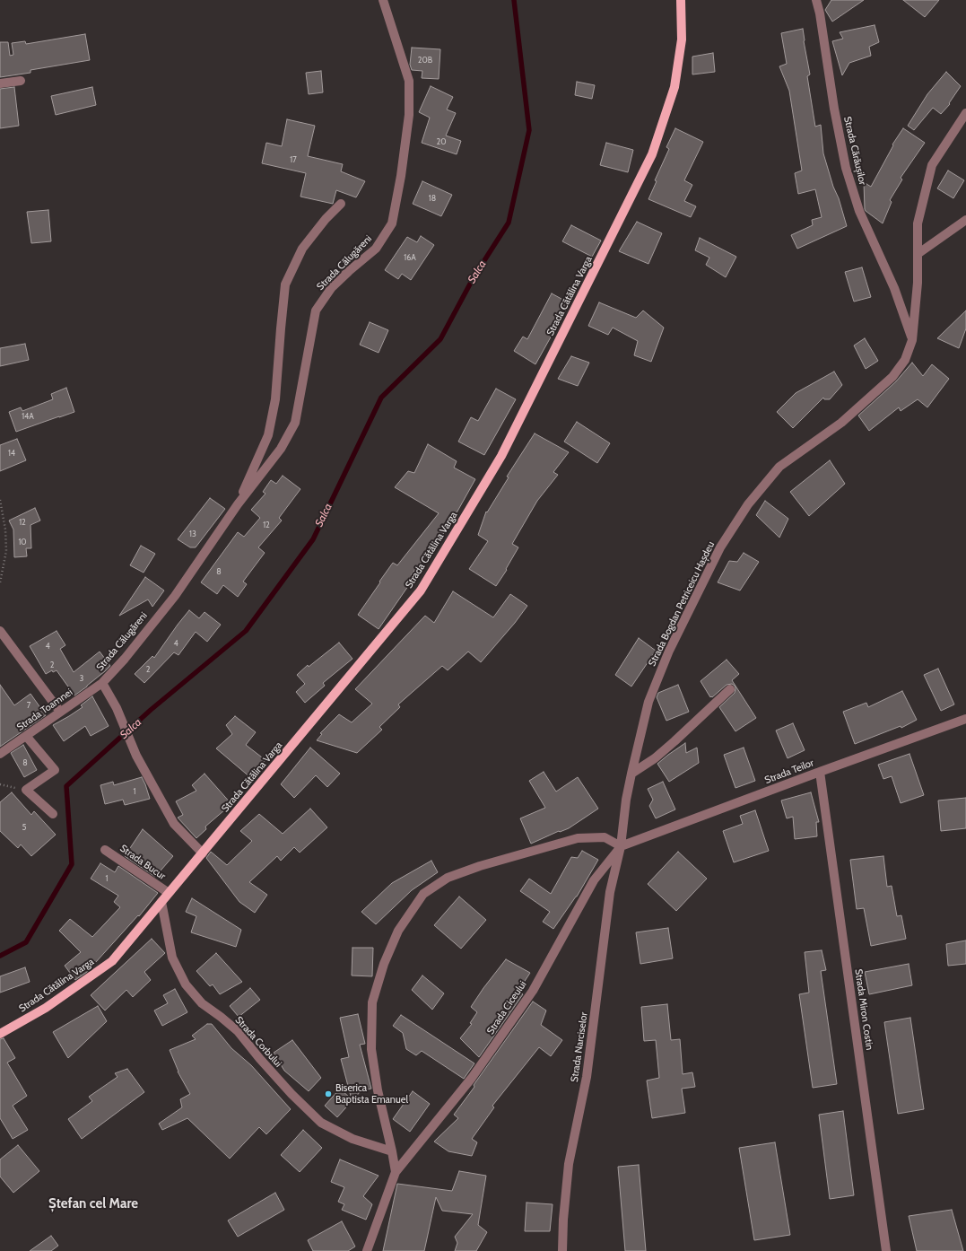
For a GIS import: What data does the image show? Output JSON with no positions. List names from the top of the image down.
{
  "streets": {
    "main road": ["Strada Cătălina Varga"],
    "street": [
      "Strada Cărăușilor",
      "Strada Călugăreni",
      "Strada Bogdan Petriceicu Hașdeu",
      "Strada Toamnei",
      "Strada Teilor",
      "Strada Bucur",
      "Strada Ciceului",
      "Strada Miron Costin",
      "Strada Corbului",
      "Strada Narciselor"
    ]
  },
  "crossings": [
    ["Strada Cărăușilor", "Strada Bogdan Petriceicu Hașdeu"],
    ["Strada Călugăreni", "Strada Cătălina Varga"],
    ["Strada Călugăreni", "Strada Toamnei"],
    ["Strada Cătălina Varga", "Strada Bucur"],
    ["Strada Cătălina Varga", "Strada Corbului"],
    ["Strada Bogdan Petriceicu Hașdeu", "Strada Teilor"],
    ["Strada Bogdan Petriceicu Hașdeu", "Strada Ciceului"],
    ["Strada Bogdan Petriceicu Hașdeu", "Strada Narciselor"],
    ["Strada Teilor", "Strada Ciceului"],
    ["Strada Teilor", "Strada Miron Costin"],
    ["Strada Teilor", "Strada Narciselor"],
    ["Strada Ciceului", "Strada Narciselor"]
  ],
  "districts": ["Ștefan cel Mare"],
  "water": ["Salca"],
  "places": ["Biserica Baptista Emanuel"],
  "house_numbers": [
    "20B",
    "20",
    "17",
    "18",
    "16A",
    "14A",
    "14",
    "12",
    "12",
    "13",
    "10",
    "8",
    "4",
    "4",
    "2",
    "2",
    "3",
    "7",
    "8",
    "1",
    "5",
    "1"
  ]
}
